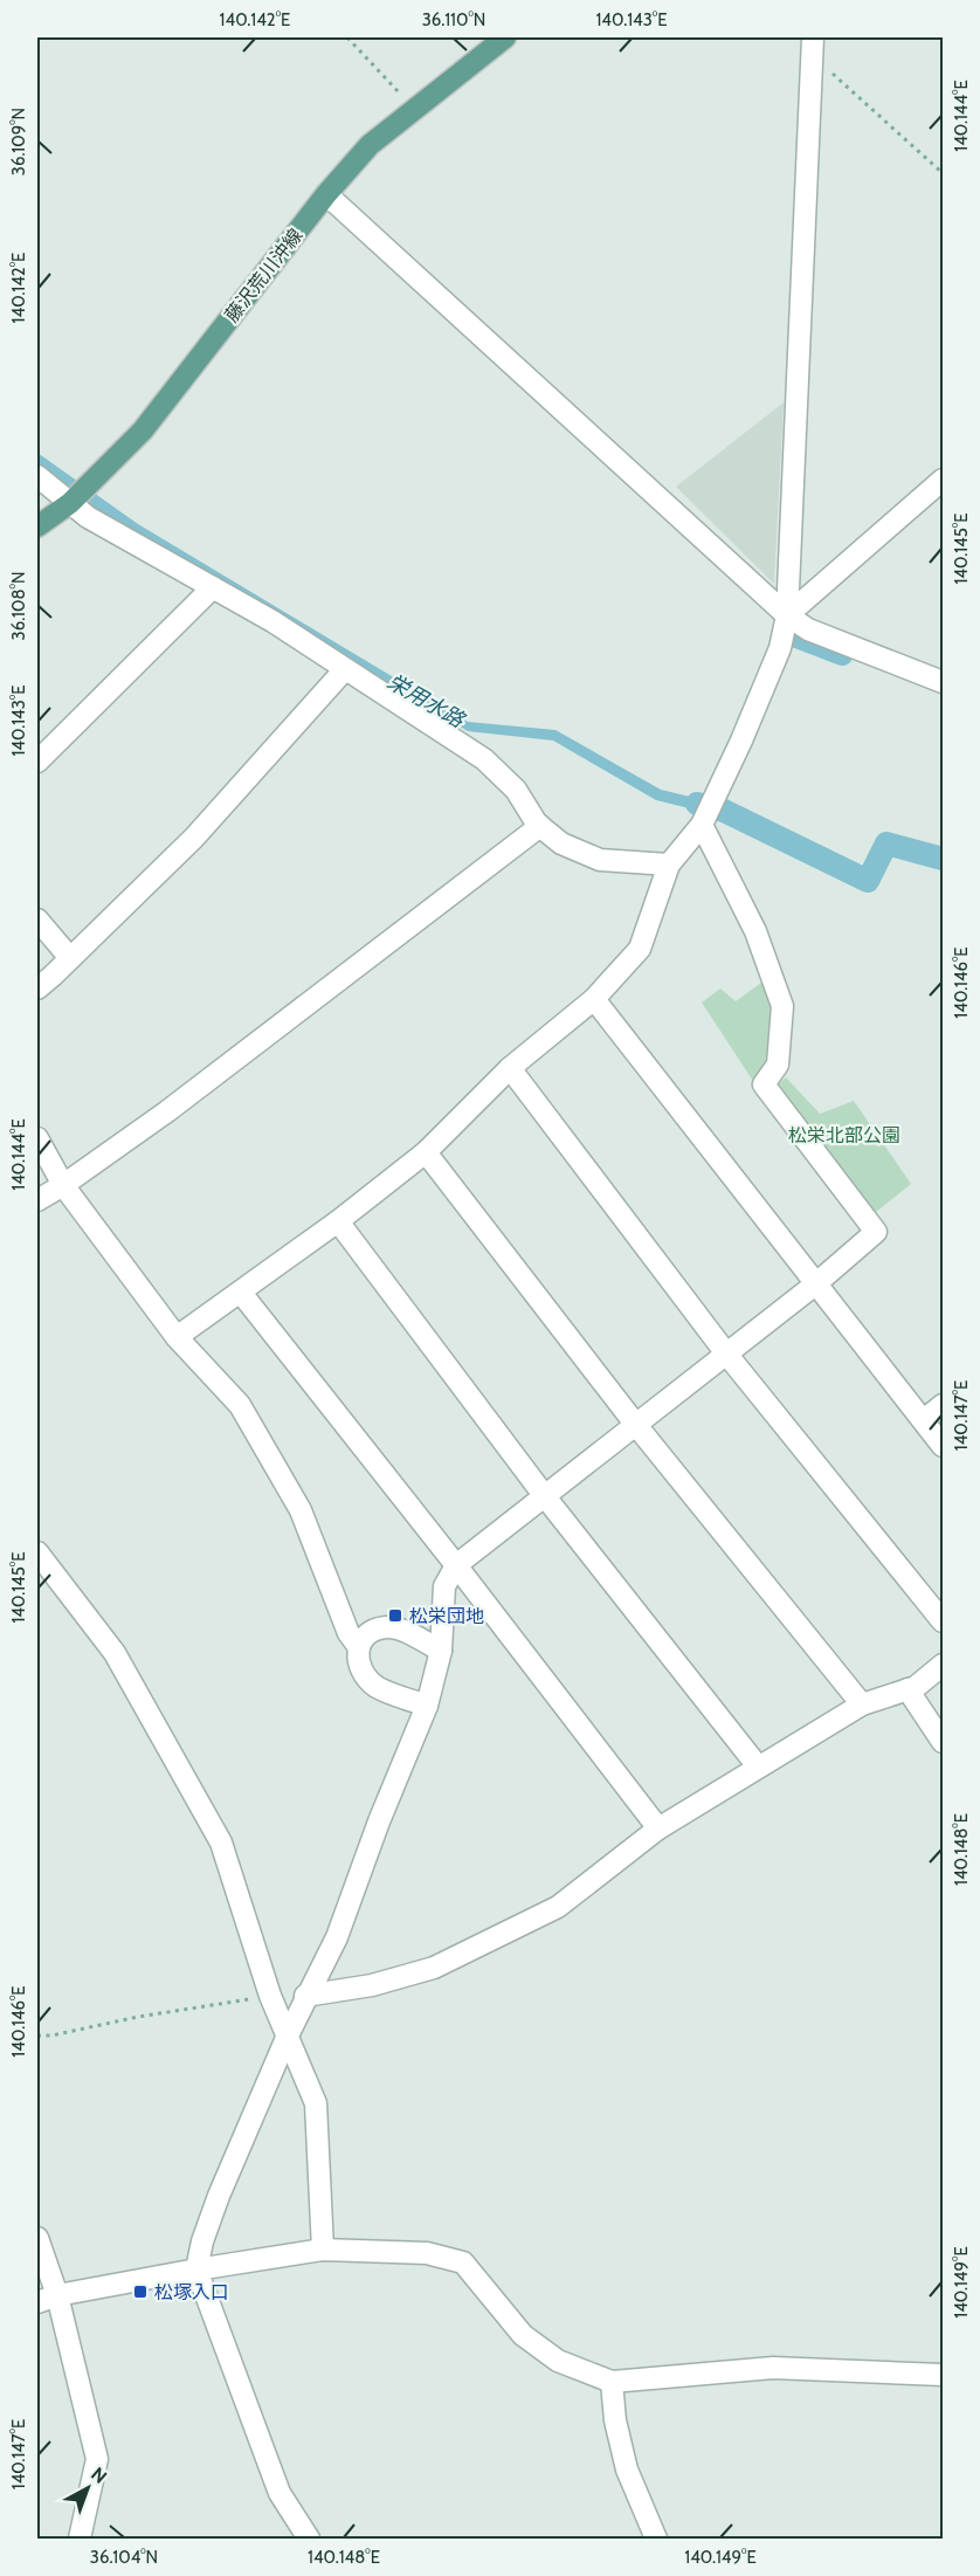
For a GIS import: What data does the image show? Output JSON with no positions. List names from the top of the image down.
{
  "streets": {
    "main road": ["藤沢荒川沖線"]
  },
  "water": ["栄用水路"],
  "parks": ["松栄北部公園"],
  "places": {
    "transit": ["松栄団地", "松塚入口"]
  },
  "north": "top right",
  "coordinates": [
    "140.142°E",
    "36.110°N",
    "140.143°E",
    "140.144°E",
    "36.109°N",
    "140.145°E",
    "36.108°N",
    "140.146°E",
    "140.147°E",
    "140.148°E",
    "140.149°E",
    "36.104°N"
  ]
}
